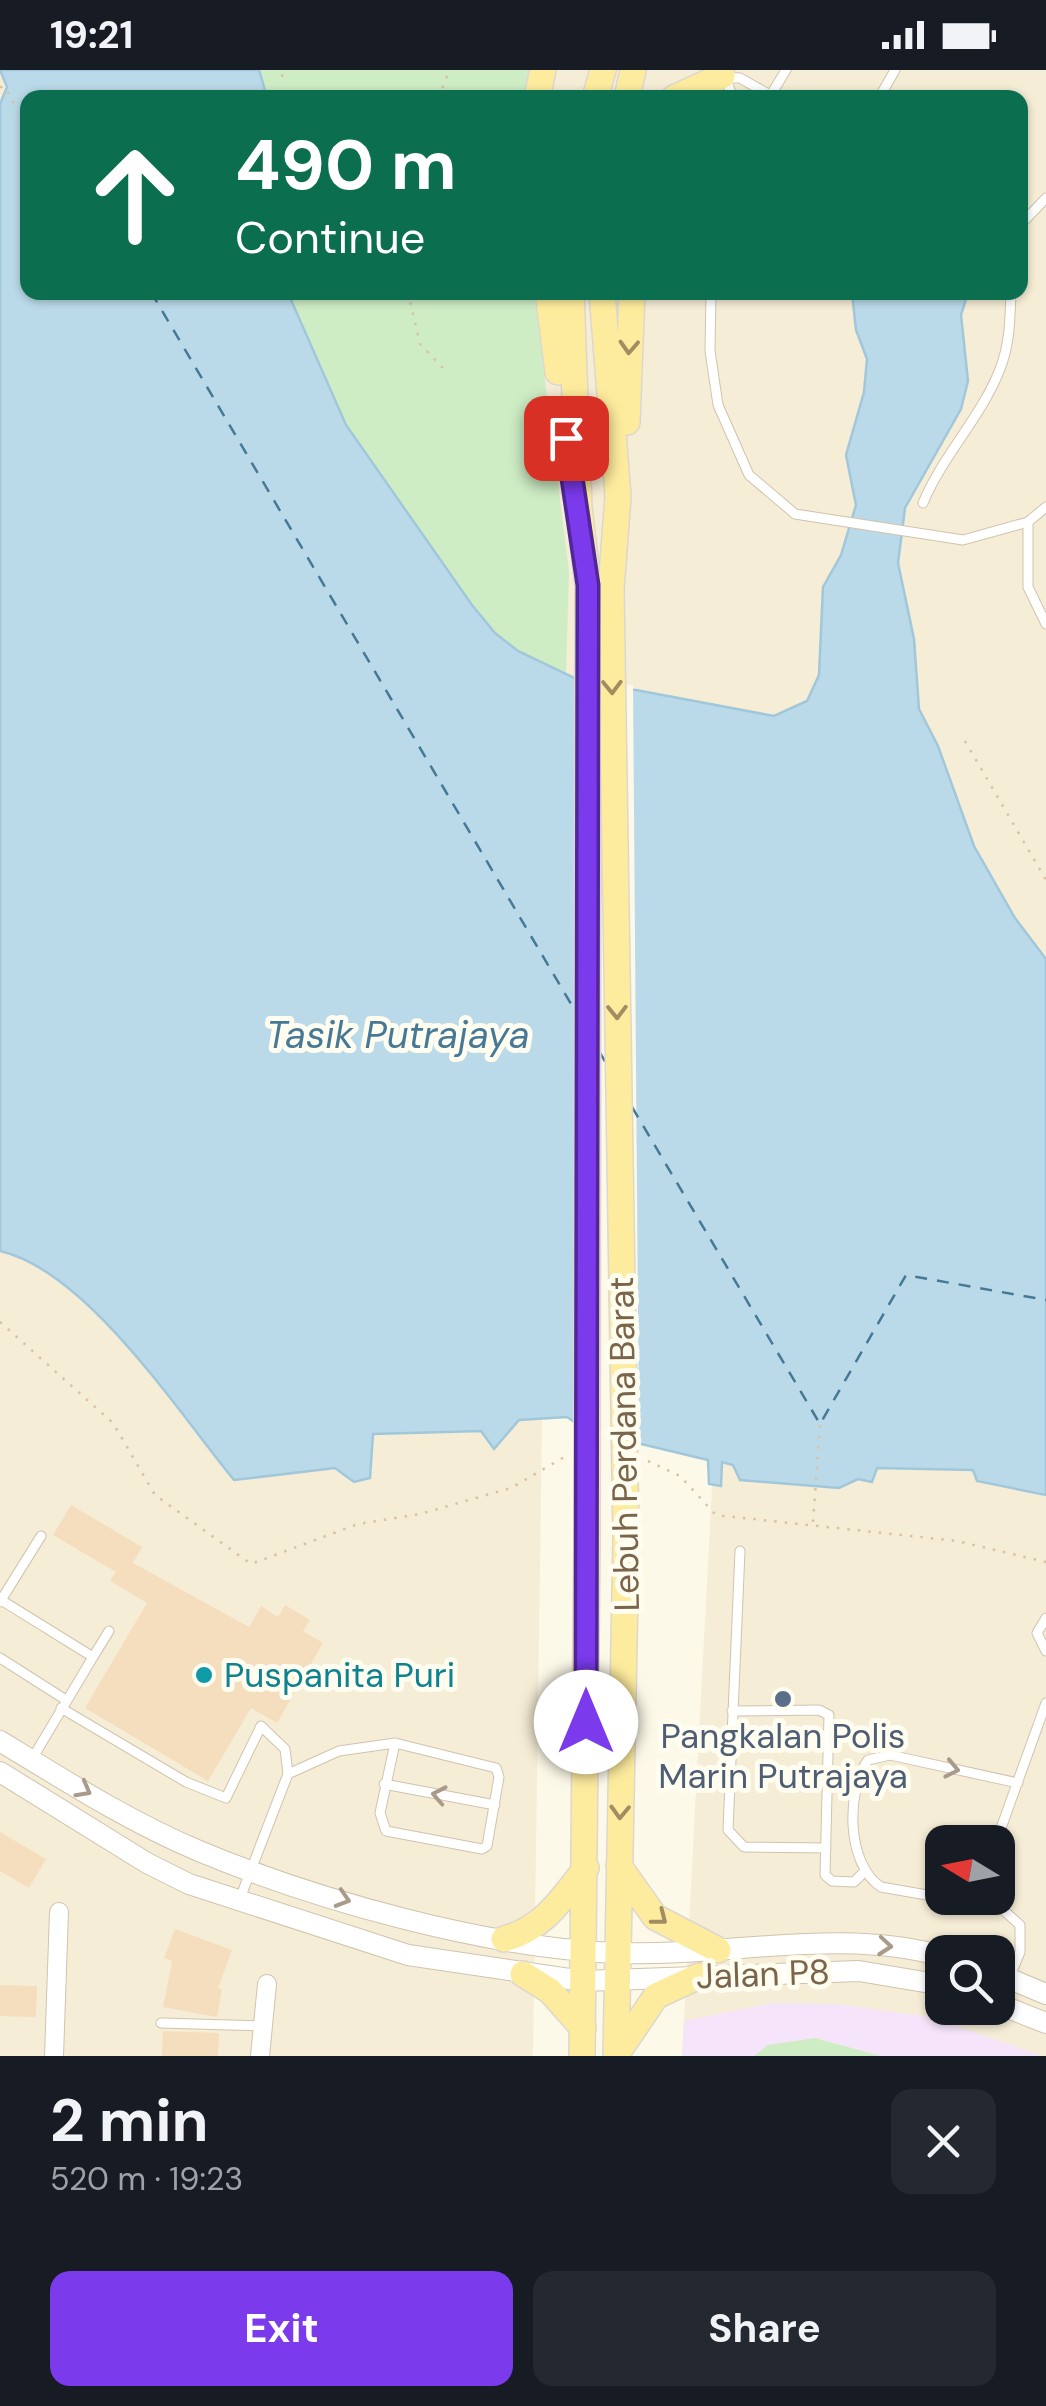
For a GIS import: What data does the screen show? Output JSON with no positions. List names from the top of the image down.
{
  "streets": {
    "main road": ["Lebuh Perdana Barat"],
    "street": ["Jalan P8"]
  },
  "crossings": [
    ["Lebuh Perdana Barat", "Jalan P8"]
  ],
  "water": ["Tasik Putrajaya"],
  "places": ["Puspanita Puri", "Pangkalan Polis Marin Putrajaya"],
  "north": "left",
  "page": {
    "status": "19:21",
    "turn": ["490 m", "Continue"],
    "heading": ["2 min", "520 m · 19:23"],
    "buttons": ["Exit", "Share"]
  }
}
